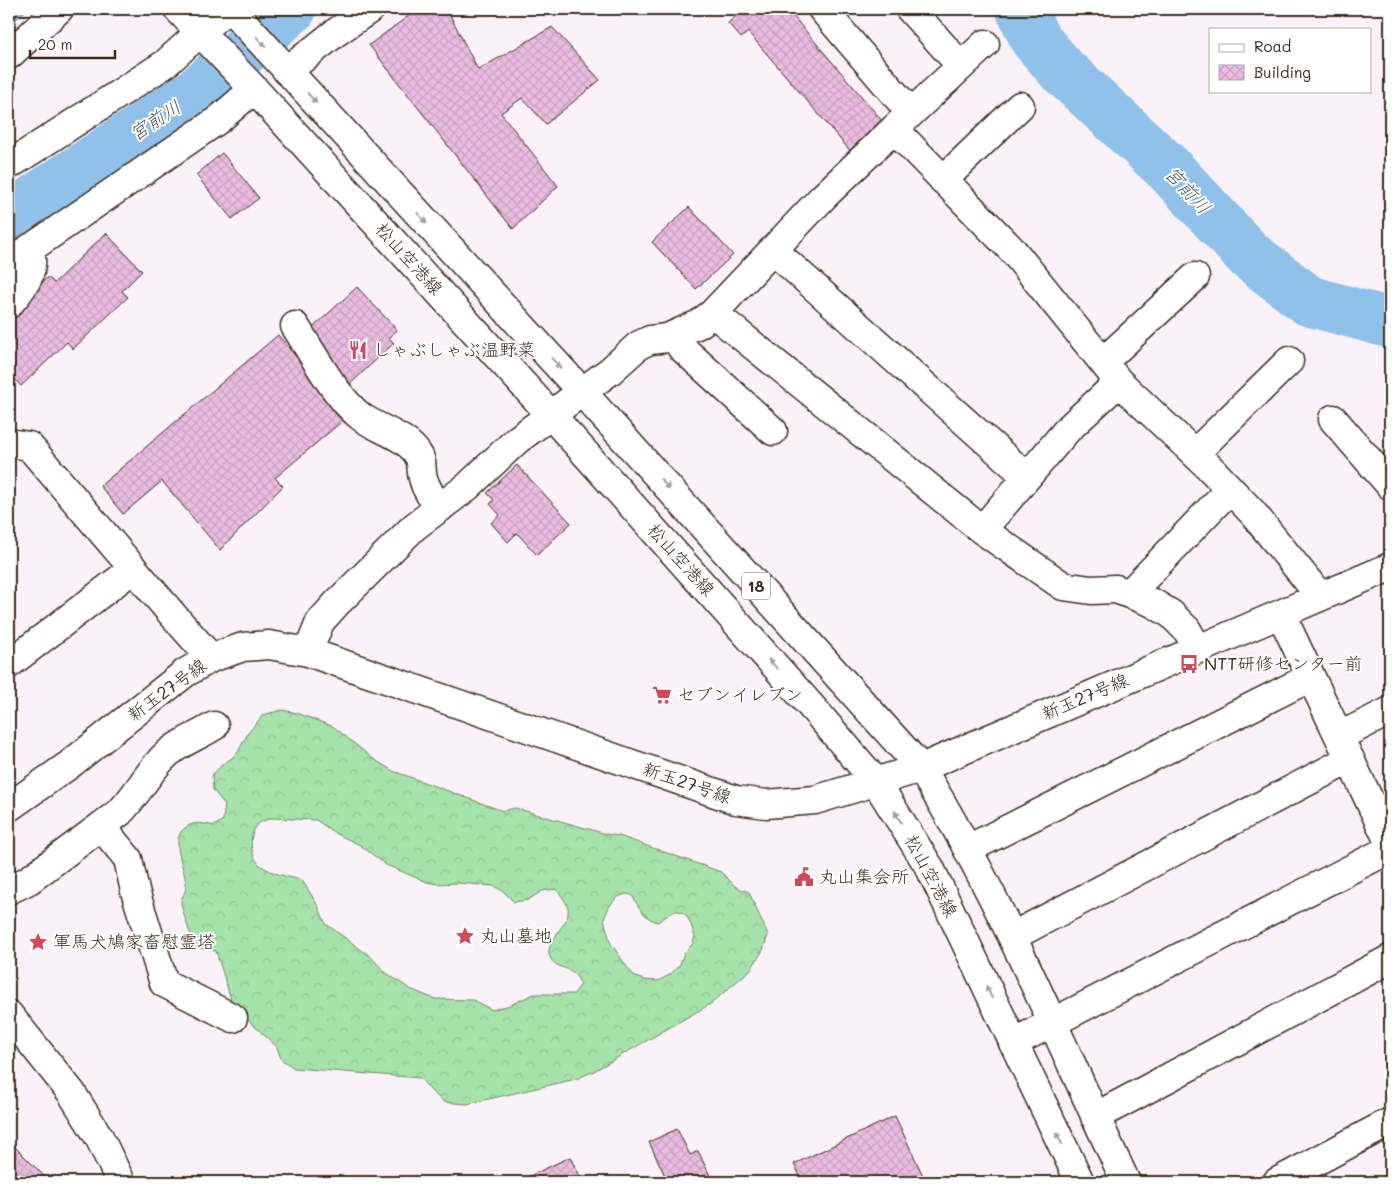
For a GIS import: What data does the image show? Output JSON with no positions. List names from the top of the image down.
{
  "streets": {
    "street": ["松山空港線", "18", "新玉27号線"]
  },
  "crossings": [
    ["松山空港線", "新玉27号線"],
    ["18", "新玉27号線"]
  ],
  "water": ["宮前川"],
  "places": {
    "restaurant": ["しゃぶしゃぶ温野菜"],
    "bus stop": ["NTT研修センター前"],
    "supermarket": ["セブンイレブン"],
    "public building": ["丸山集会所"],
    "place": ["丸山墓地", "軍馬犬鳩家畜慰霊塔"]
  },
  "legend": ["Road", "Building"],
  "scale_bar": "20 m"
}
